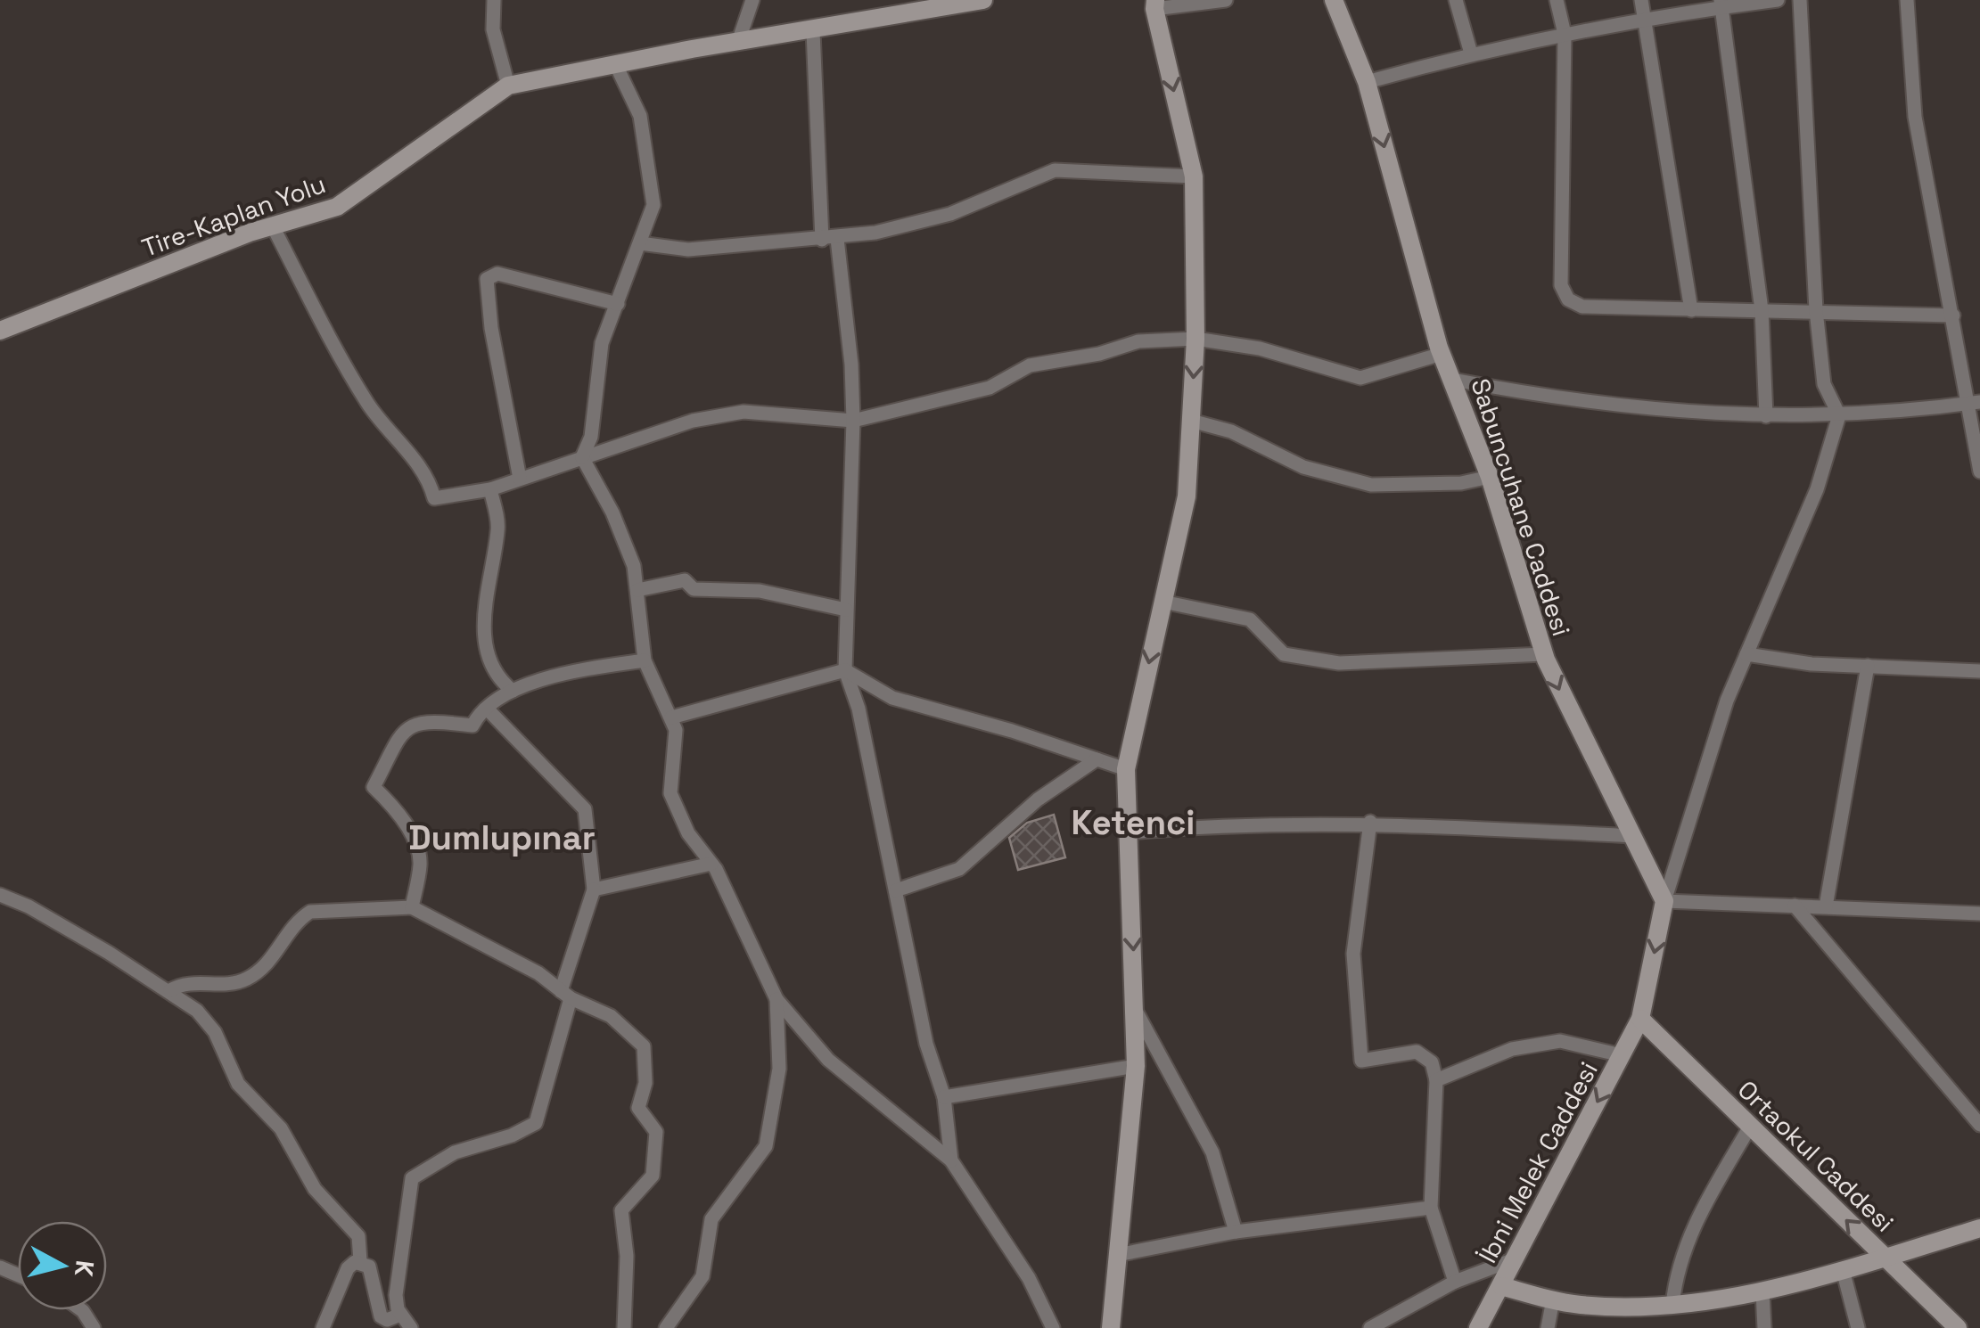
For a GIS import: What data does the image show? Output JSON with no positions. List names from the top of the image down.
{
  "streets": {
    "street": [
      "Tire-Kaplan Yolu",
      "Sabuncuhane Caddesi",
      "Ortaokul Caddesi",
      "İbni Melek Caddesi"
    ]
  },
  "crossings": [
    ["Ortaokul Caddesi", "İbni Melek Caddesi"]
  ],
  "one_way": ["Sabuncuhane Caddesi", "Ortaokul Caddesi"],
  "districts": ["Ketenci", "Dumlupınar"],
  "north": "right"
}
